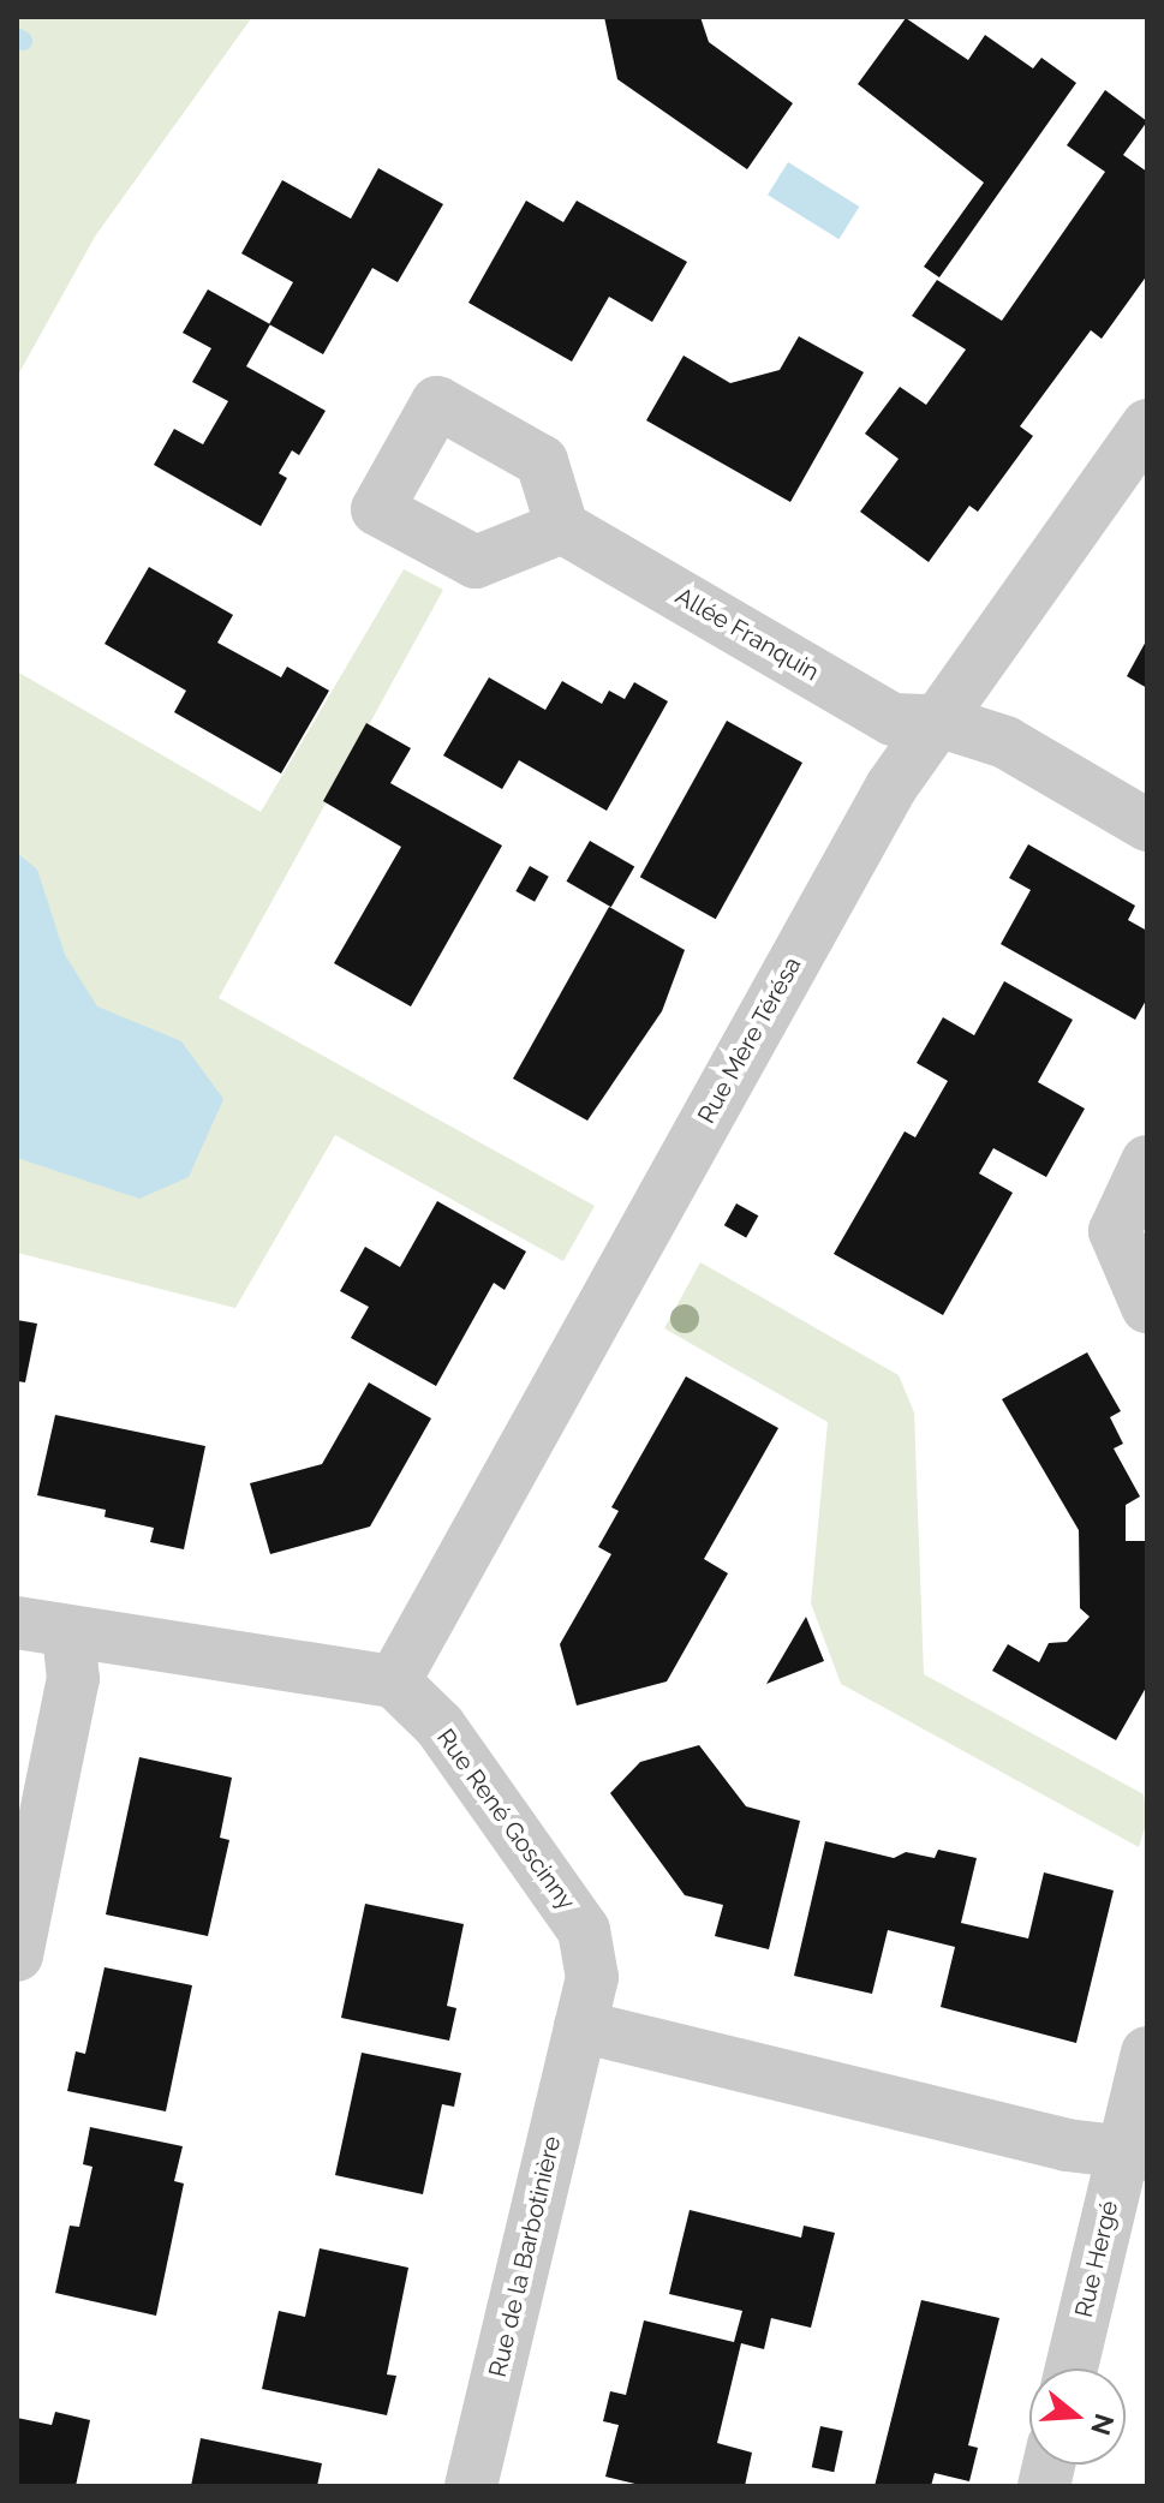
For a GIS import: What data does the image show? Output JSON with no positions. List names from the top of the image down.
{
  "streets": {
    "street": [
      "Allée Franquin",
      "Rue Mère Térésa",
      "Rue René Goscinny",
      "Rue de la Barbotinière",
      "Rue Hergé"
    ]
  },
  "crossings": [
    ["Allée Franquin", "Rue Mère Térésa"],
    ["Rue Mère Térésa", "Rue René Goscinny"],
    ["Rue René Goscinny", "Rue de la Barbotinière"]
  ],
  "north": "right"
}
